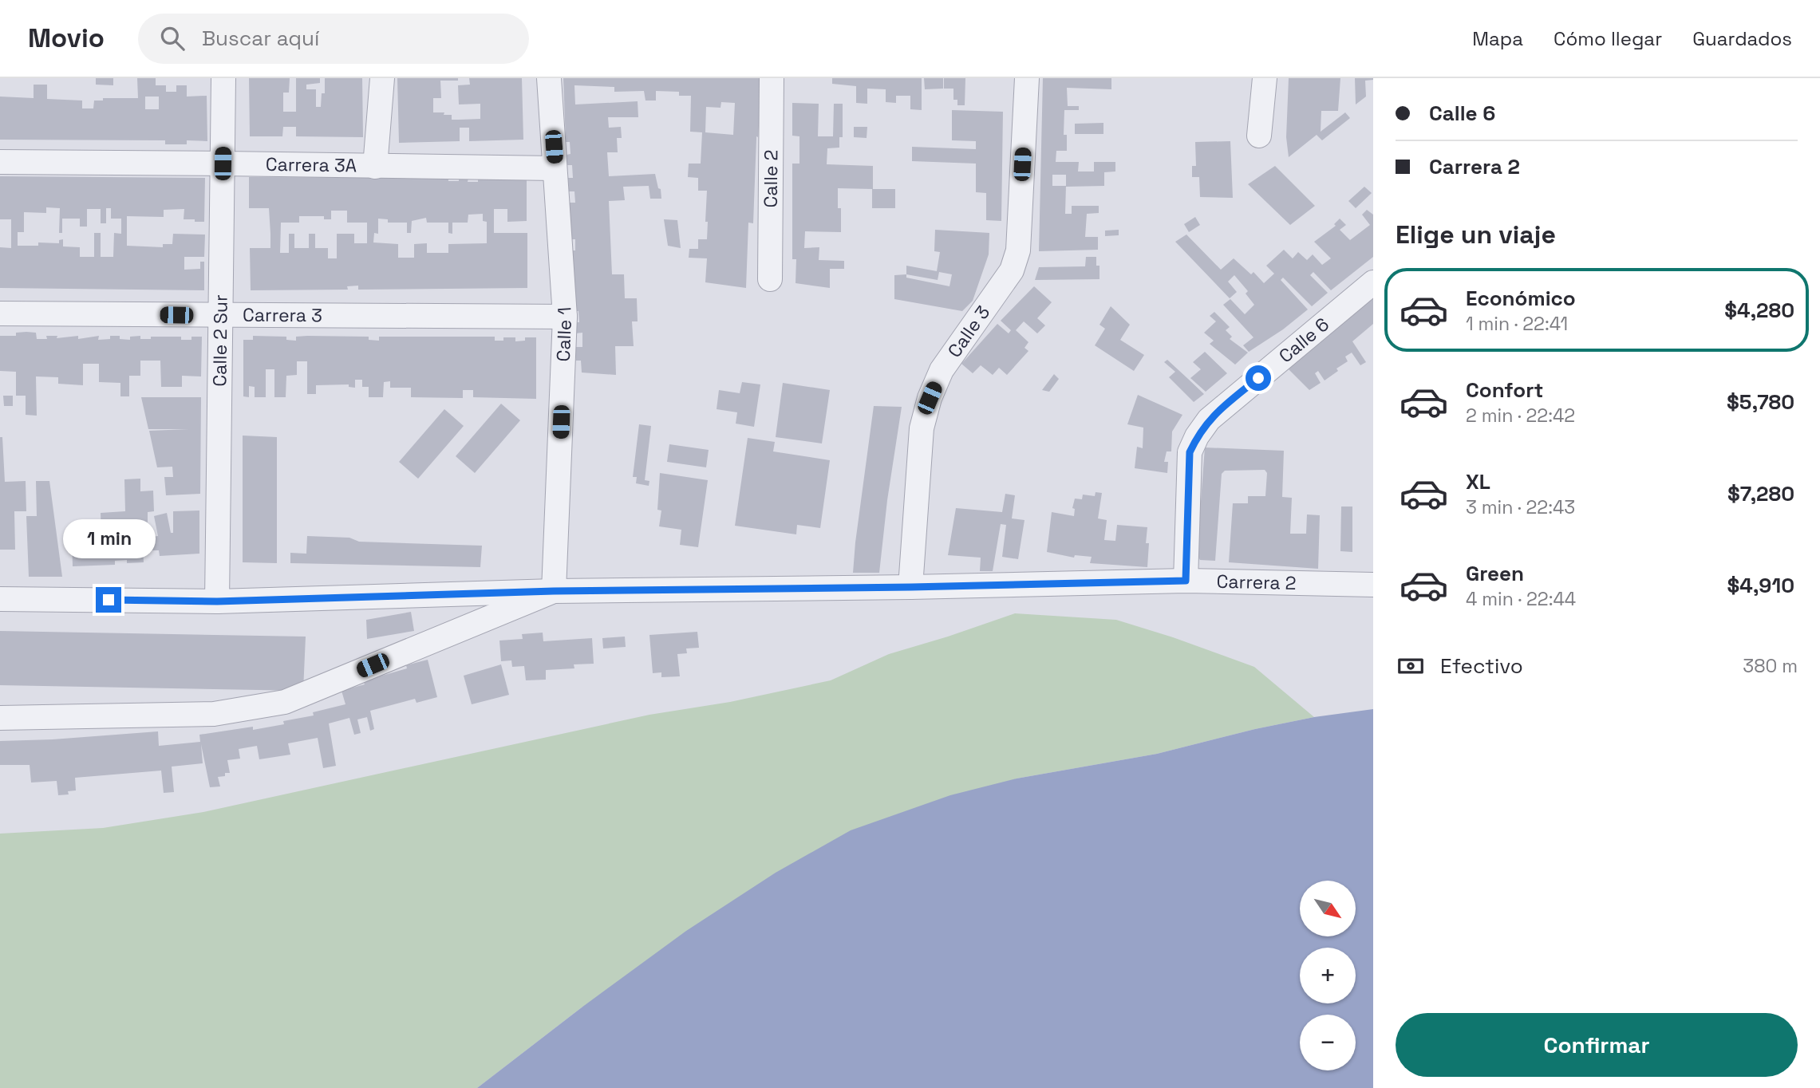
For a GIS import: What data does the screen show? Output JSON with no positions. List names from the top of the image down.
{
  "streets": {
    "street": [
      "Carrera 3A",
      "Calle 2",
      "Carrera 3",
      "Calle 3",
      "Calle 1",
      "Calle 2 Sur",
      "Calle 6",
      "Carrera 2"
    ]
  },
  "crossings": [
    ["Carrera 3A", "Calle 1"],
    ["Carrera 3A", "Calle 2 Sur"],
    ["Carrera 3", "Calle 1"],
    ["Carrera 3", "Calle 2 Sur"],
    ["Calle 3", "Carrera 2"],
    ["Calle 1", "Carrera 2"],
    ["Calle 2 Sur", "Carrera 2"],
    ["Calle 6", "Carrera 2"]
  ],
  "north": "bottom right",
  "page": {
    "header": "Movio",
    "search": "Buscar aquí",
    "nav": ["Mapa", "Cómo llegar", "Guardados"],
    "banner": ["Calle 6", "Carrera 2"],
    "heading": "Elige un viaje",
    "list": [
      {
        "name": "Económico",
        "note": "1 min · 22:41",
        "value": "$4,280"
      },
      {
        "name": "Confort",
        "note": "2 min · 22:42",
        "value": "$5,780"
      },
      {
        "name": "XL",
        "note": "3 min · 22:43",
        "value": "$7,280"
      },
      {
        "name": "Green",
        "note": "4 min · 22:44",
        "value": "$4,910"
      }
    ],
    "bubble": "1 min",
    "pay": ["Efectivo", "380 m"],
    "map_buttons": ["+", "−"],
    "buttons": "Confirmar"
  }
}
